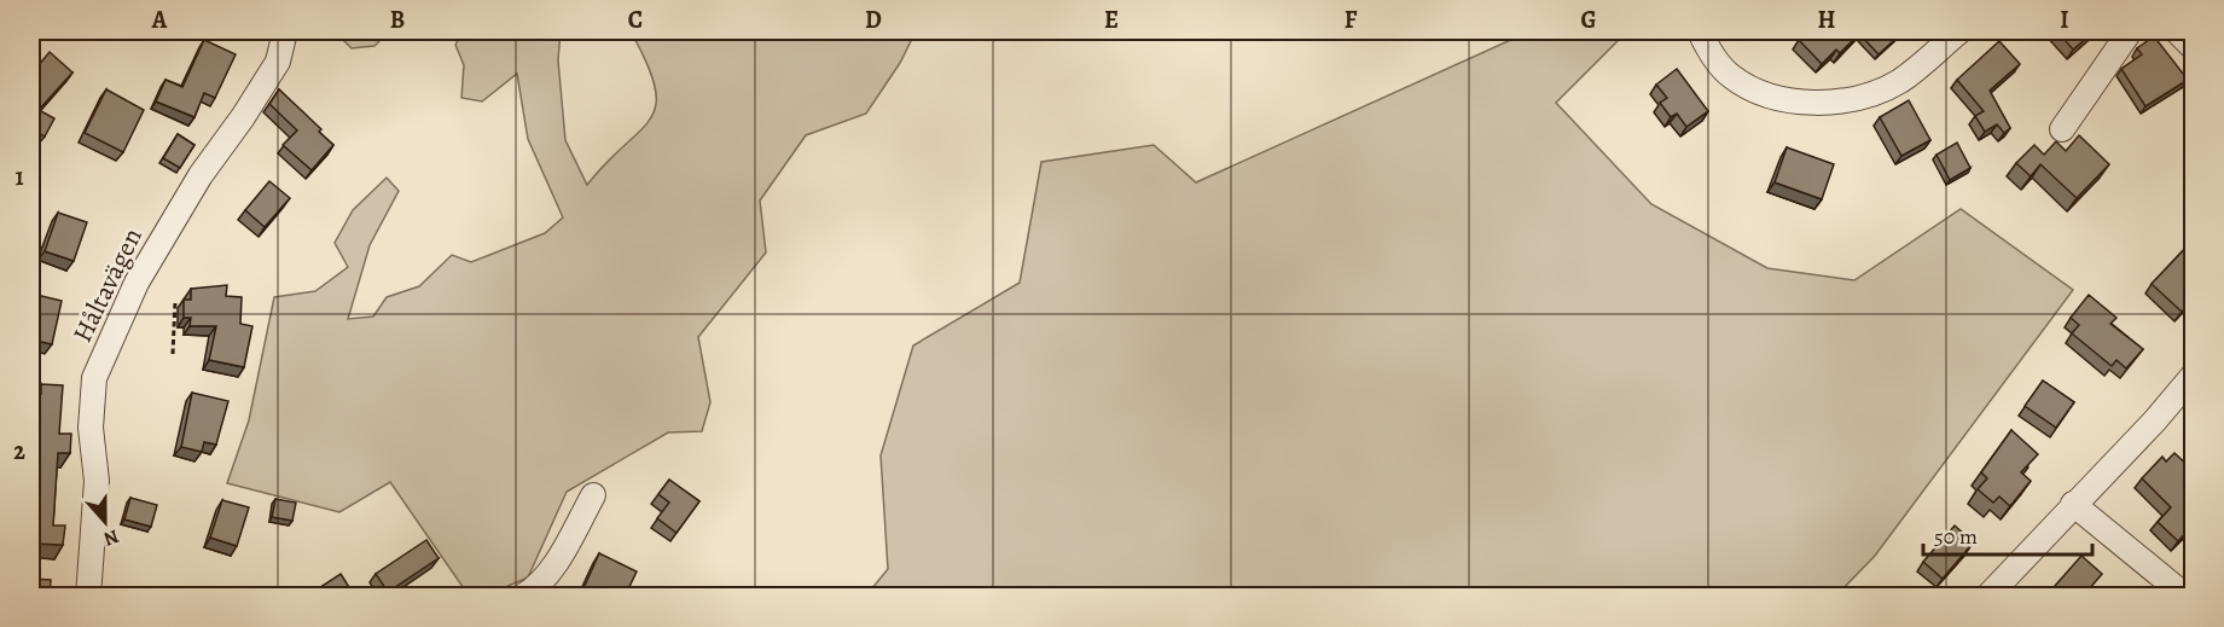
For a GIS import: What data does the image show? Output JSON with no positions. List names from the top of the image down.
{
  "streets": {
    "street": ["Håltavägen"]
  },
  "scale_bar": "50 m",
  "north": "bottom",
  "grid": {
    "columns": [
      "A",
      "B",
      "C",
      "D",
      "E",
      "F",
      "G",
      "H",
      "I"
    ],
    "rows": ["1", "2"]
  }
}
